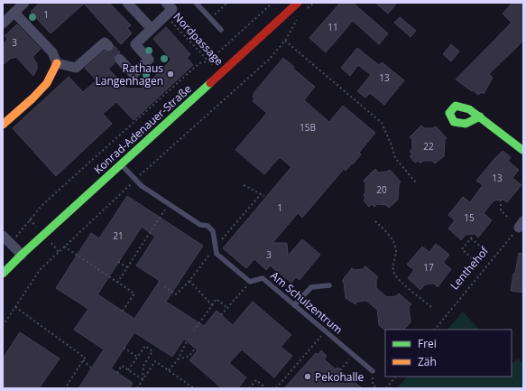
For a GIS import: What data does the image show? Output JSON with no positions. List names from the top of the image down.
{
  "streets": {
    "street": ["Konrad-Adenauer-Straße"],
    "lane": ["Am Schulzentrum"],
    "path": ["Nordpassage", "Lenthehof"]
  },
  "crossings": [
    ["Nordpassage", "Konrad-Adenauer-Straße"]
  ],
  "places": ["Rathaus Langenhagen", "Pekohalle"],
  "house_numbers": [
    "1",
    "11",
    "3",
    "13",
    "15B",
    "22",
    "13",
    "20",
    "1",
    "15",
    "21",
    "3",
    "17"
  ],
  "legend": ["Frei", "Zäh"]
}
